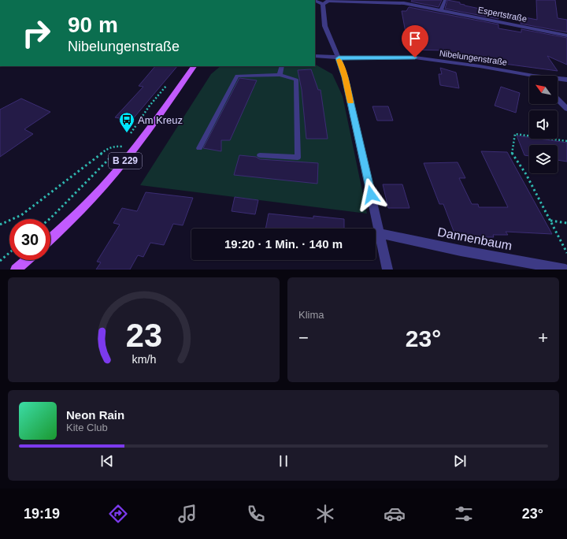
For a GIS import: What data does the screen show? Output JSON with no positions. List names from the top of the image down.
{
  "streets": {
    "main road": ["B 229"],
    "street": ["Espertstraße", "Nibelungenstraße", "Dannenbaum"]
  },
  "places": {
    "bus stop": ["Am Kreuz"]
  },
  "north": "top left",
  "page": {
    "turn": ["90 m", "Nibelungenstraße"],
    "limit": "30",
    "trip": "19:20 · 1 Min. · 140 m",
    "tile": "Klima",
    "heat": ["−", "23°", "+"],
    "song": ["Neon Rain", "Kite Club"],
    "tabs": ["19:19", "23°"],
    "gauge": ["23", "km/h"]
  }
}
